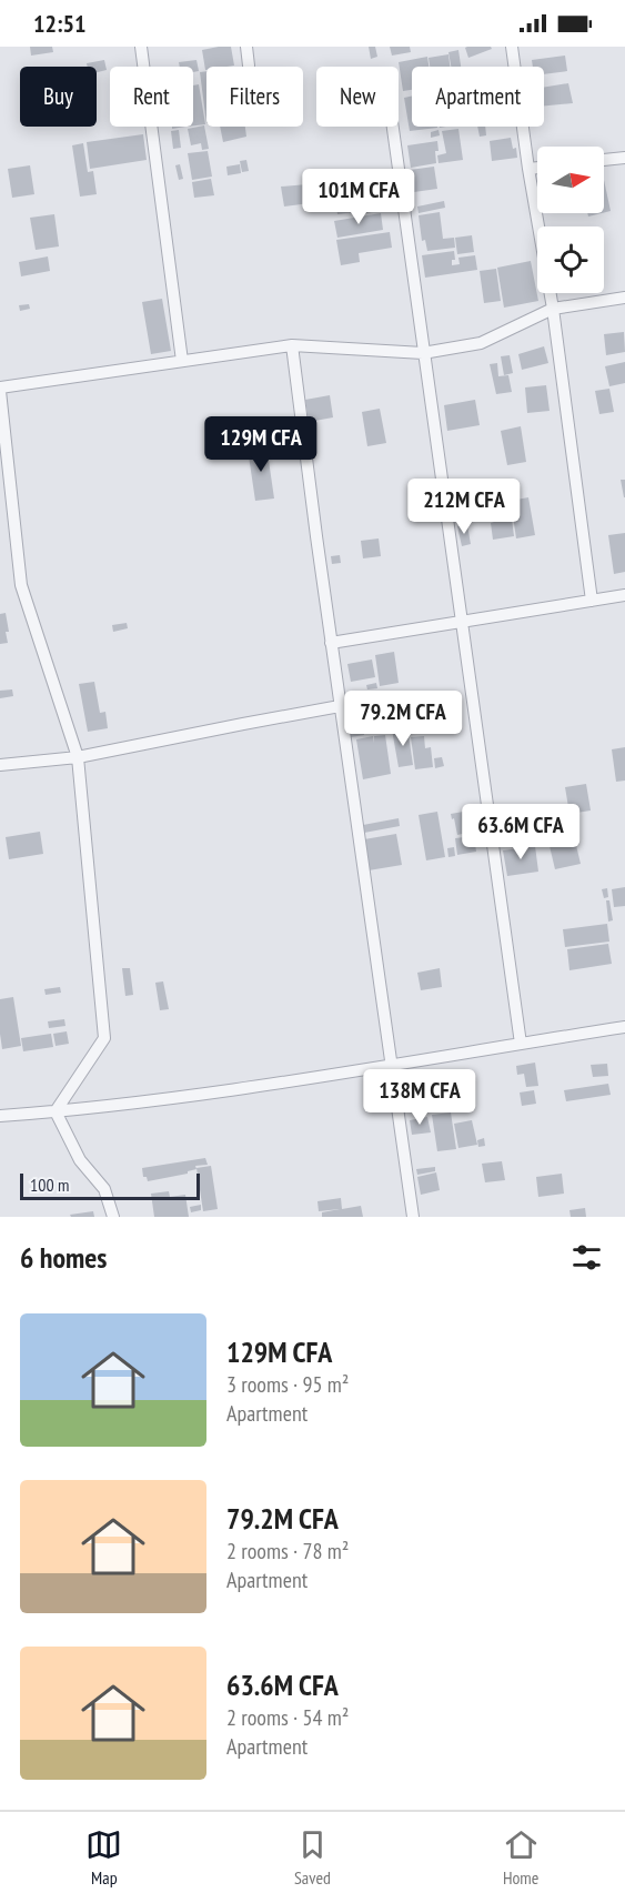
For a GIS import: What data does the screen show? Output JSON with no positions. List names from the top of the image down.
{
  "scale_bar": "100 m",
  "north": "right",
  "page": {
    "status": "12:51",
    "chip": [
      "Buy",
      "Rent",
      "Filters",
      "New",
      "Apartment"
    ],
    "price": [
      "101M CFA",
      "129M CFA",
      "212M CFA",
      "79.2M CFA",
      "63.6M CFA",
      "138M CFA"
    ],
    "scale": "100 m",
    "heading": "6 homes",
    "list": [
      {
        "name": "129M CFA",
        "note": "3 rooms · 95 m² · Apartment"
      },
      {
        "name": "79.2M CFA",
        "note": "2 rooms · 78 m² · Apartment"
      },
      {
        "name": "63.6M CFA",
        "note": "2 rooms · 54 m² · Apartment"
      }
    ],
    "tabs": ["Map", "Saved", "Home"]
  }
}
